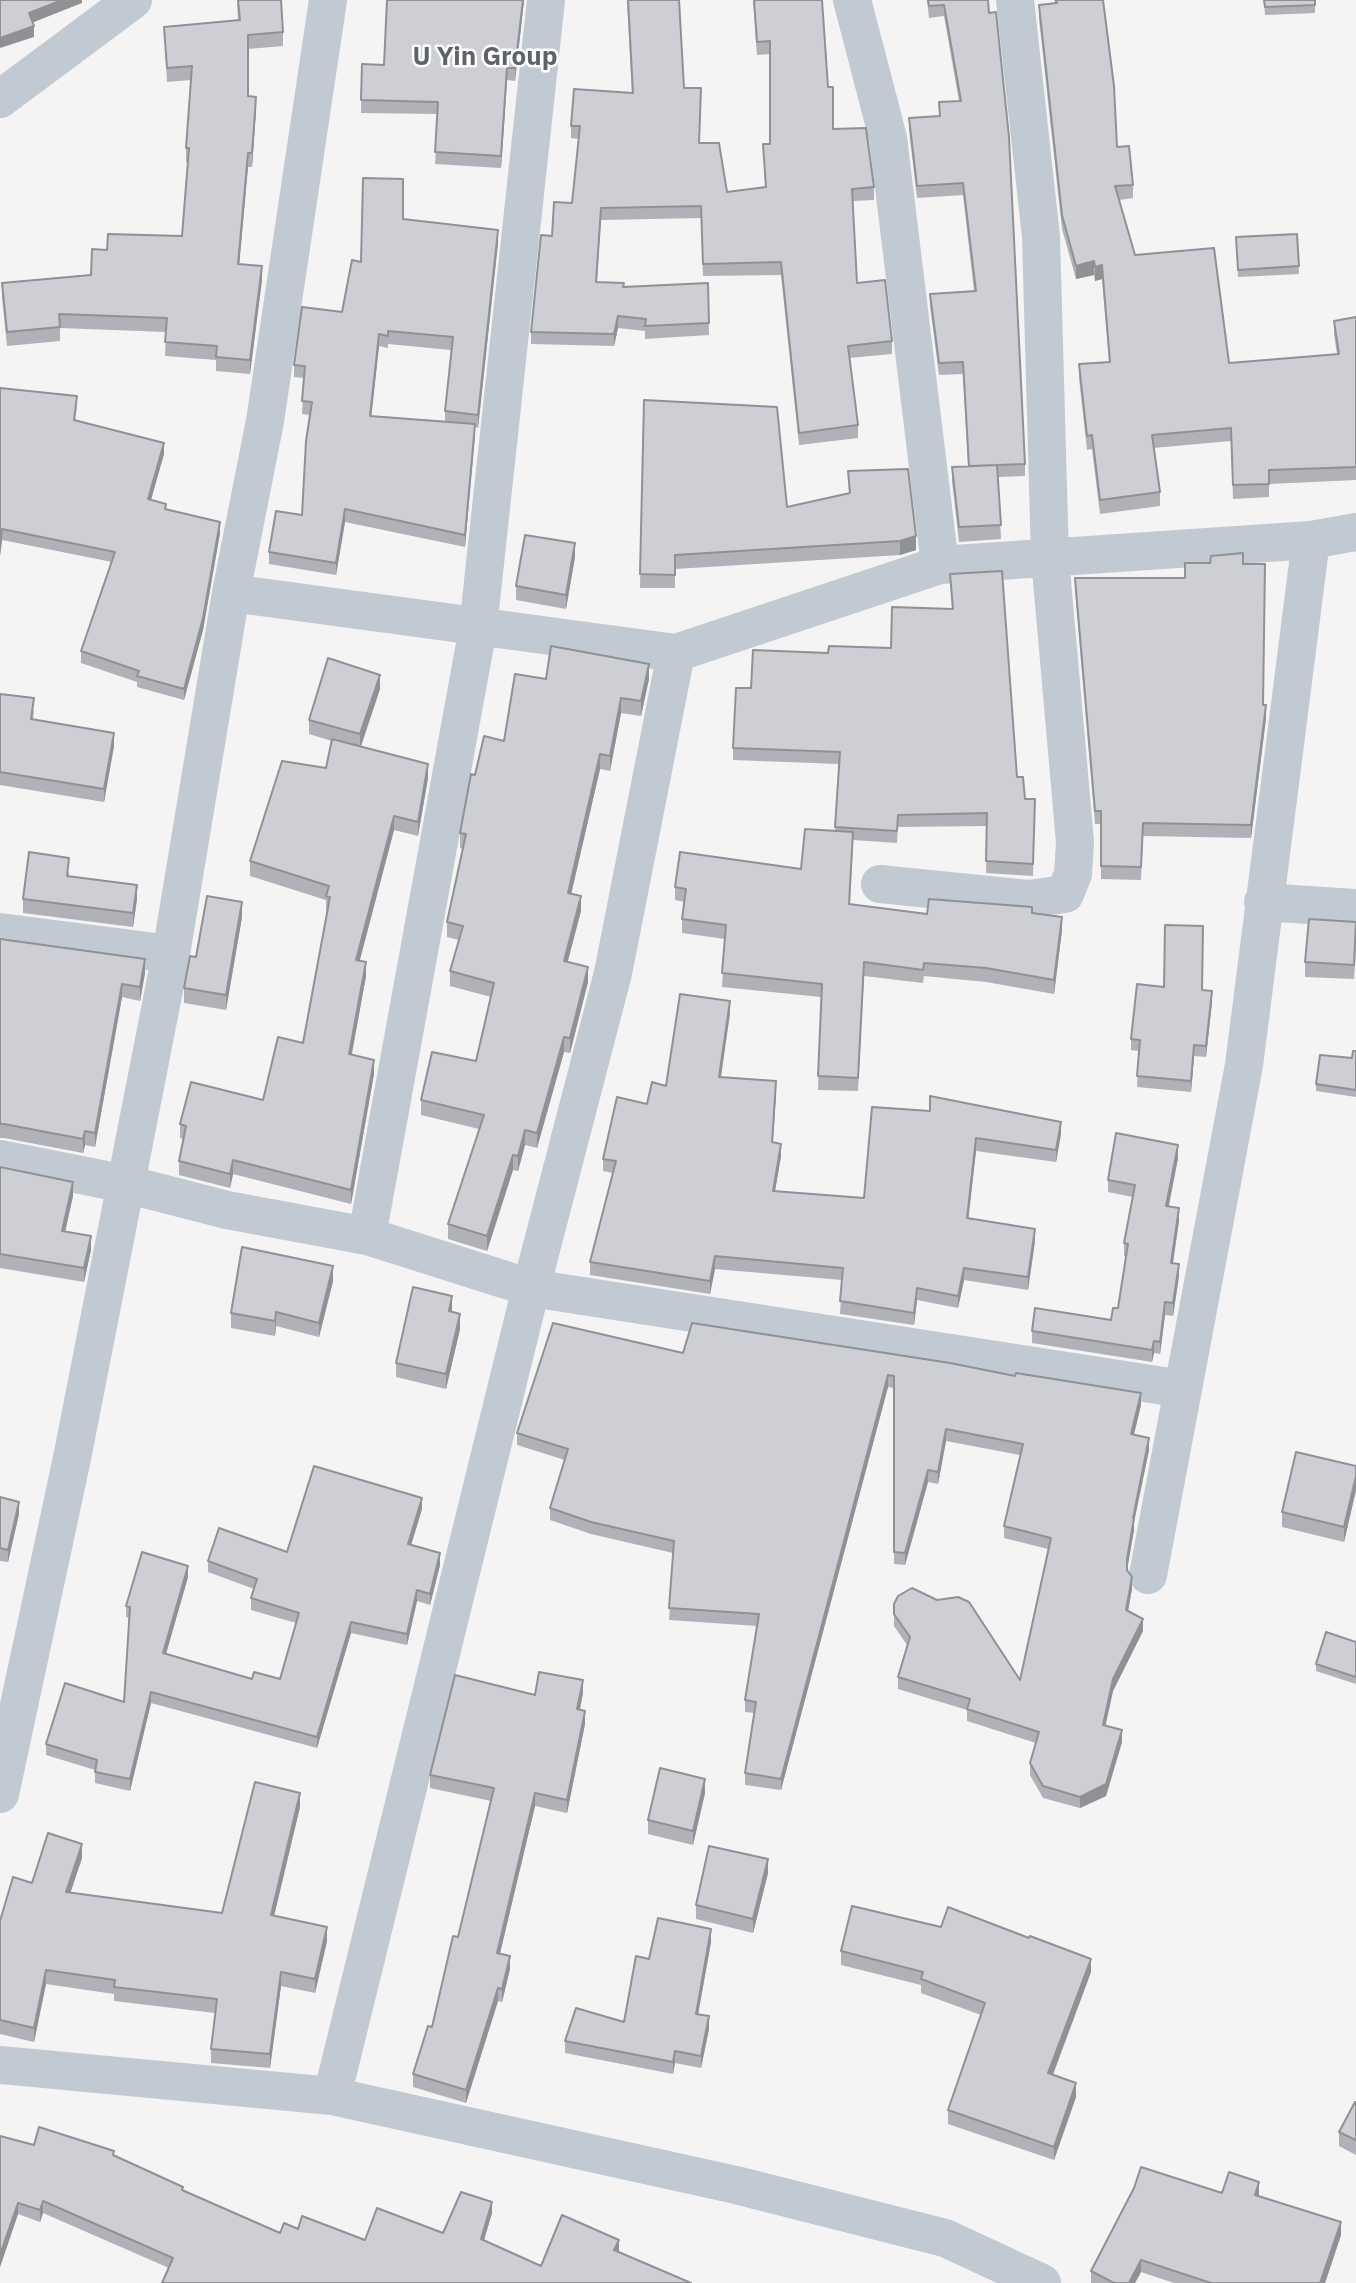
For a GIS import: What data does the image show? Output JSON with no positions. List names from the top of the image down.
{
  "districts": ["U Yin Group"]
}
